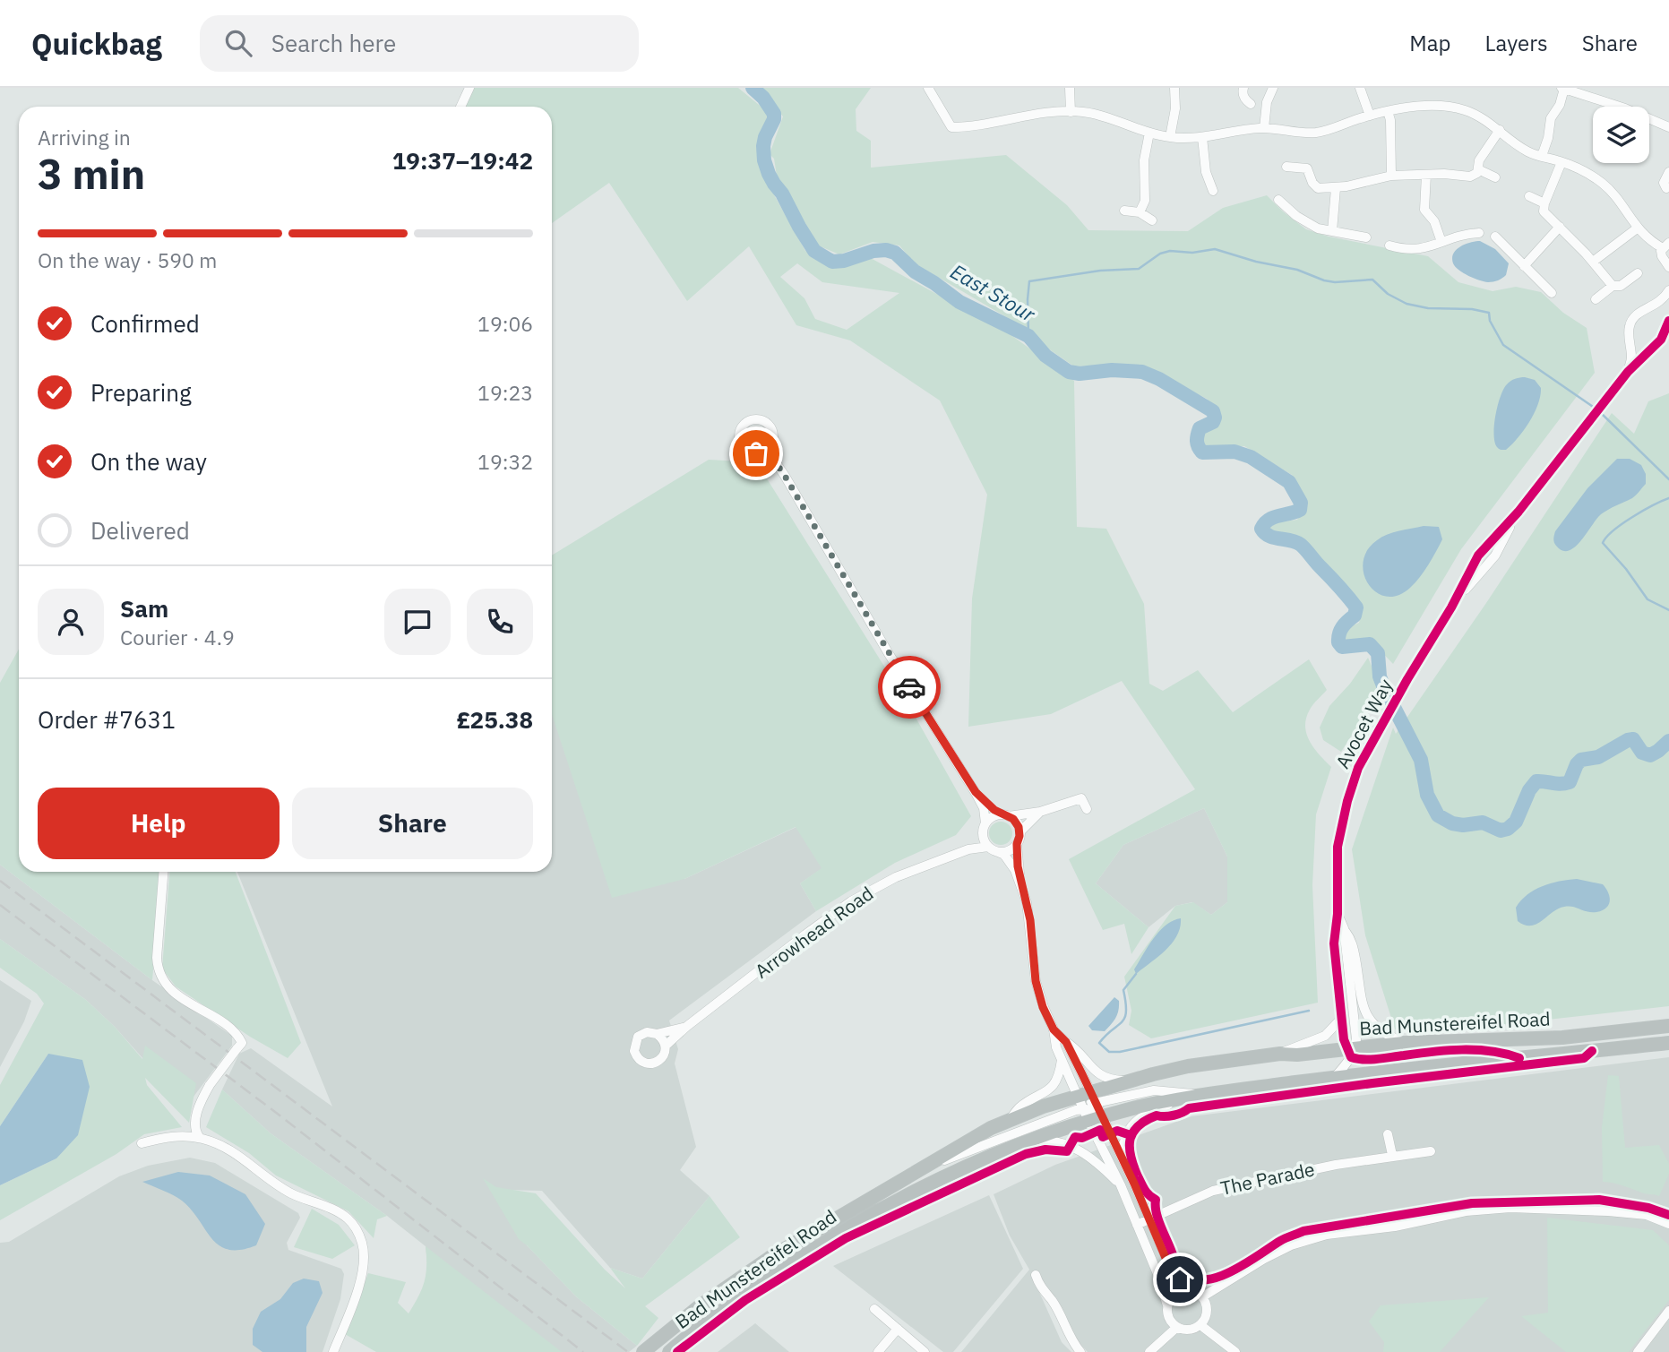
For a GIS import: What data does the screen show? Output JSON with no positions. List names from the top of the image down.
{
  "streets": {
    "highway": ["Bad Munstereifel Road"],
    "street": ["Avocet Way", "Arrowhead Road", "The Parade"]
  },
  "crossings": [
    ["Avocet Way", "Bad Munstereifel Road"]
  ],
  "water": ["East Stour"],
  "page": {
    "header": "Quickbag",
    "search": "Search here",
    "nav": ["Map", "Layers", "Share"],
    "heading": ["3 min", "Arriving in", "19:37–19:42"],
    "panel": [
      "Sam",
      "Courier · 4.9",
      "Order #7631",
      "£25.38"
    ],
    "bar": "On the way · 590 m",
    "list": [
      ["Confirmed", "19:06"],
      ["Preparing", "19:23"],
      ["On the way", "19:32"],
      "Delivered"
    ],
    "buttons": ["Help", "Share"]
  }
}
